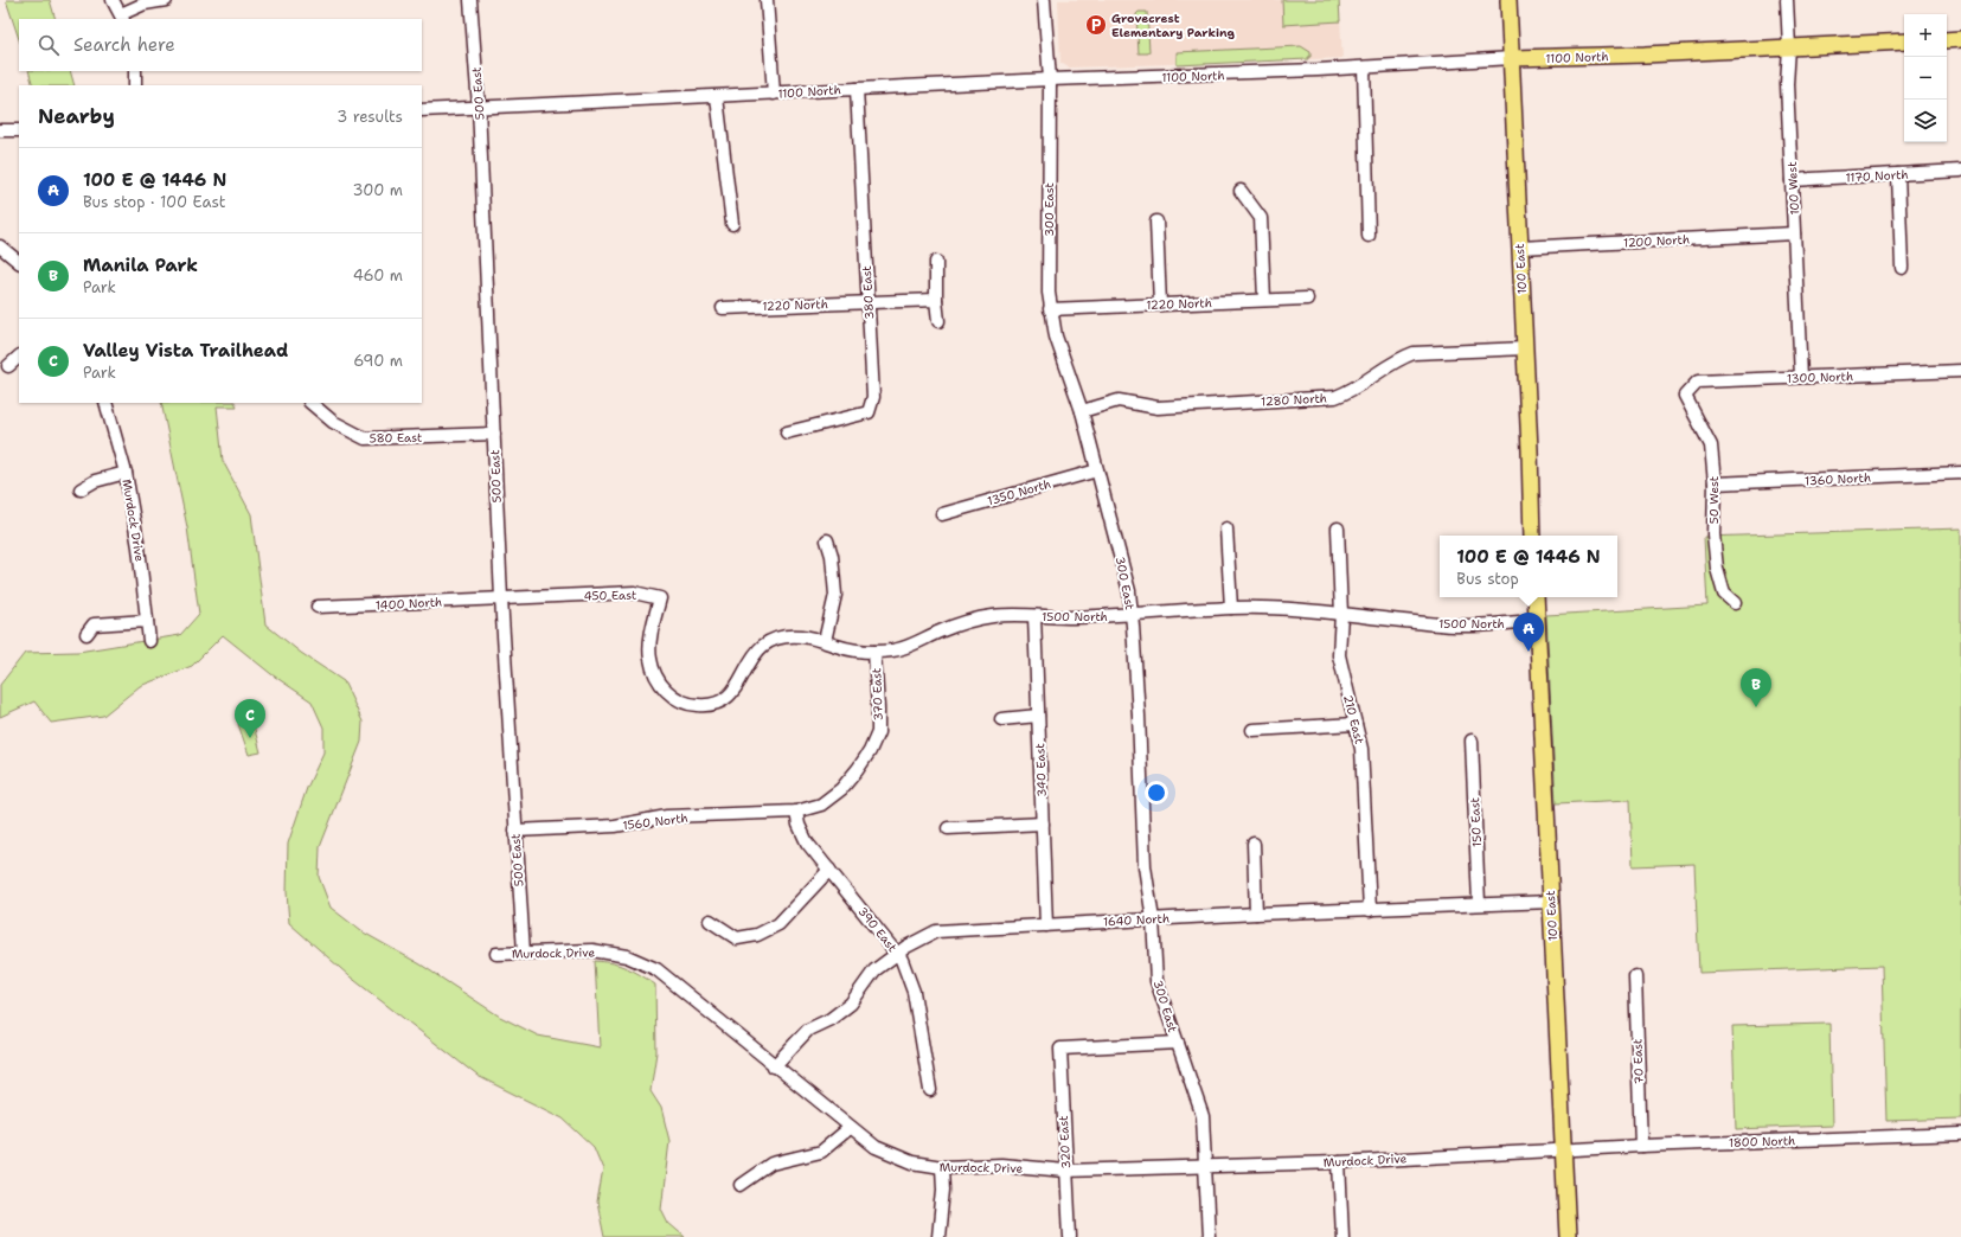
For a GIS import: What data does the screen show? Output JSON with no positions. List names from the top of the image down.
{
  "streets": {
    "main road": ["1100 North", "100 East"],
    "street": [
      "500 East",
      "1170 North",
      "100 West",
      "300 East",
      "1200 North",
      "380 East",
      "1220 North",
      "1300 North",
      "1280 North",
      "580 East",
      "1360 North",
      "1350 North",
      "50 West",
      "Murdock Drive",
      "450 East",
      "1400 North",
      "1500 North",
      "370 East",
      "210 East",
      "340 East",
      "1560 North",
      "150 East",
      "1640 North",
      "390 East",
      "70 East",
      "1800 North",
      "320 East"
    ]
  },
  "crossings": [
    ["1100 North", "500 East"],
    ["1100 North", "100 West"],
    ["1100 North", "300 East"],
    ["1100 North", "100 East"],
    ["1100 North", "380 East"],
    ["500 East", "580 East"],
    ["500 East", "Murdock Drive"],
    ["500 East", "450 East"],
    ["500 East", "1400 North"],
    ["500 East", "1560 North"],
    ["1170 North", "100 West"],
    ["100 West", "1200 North"],
    ["100 West", "1300 North"],
    ["300 East", "1220 North"],
    ["300 East", "1280 North"],
    ["300 East", "1350 North"],
    ["300 East", "Murdock Drive"],
    ["300 East", "1500 North"],
    ["300 East", "1640 North"],
    ["300 East", "320 East"],
    ["1200 North", "100 East"],
    ["100 East", "1280 North"],
    ["100 East", "Murdock Drive"],
    ["100 East", "1500 North"],
    ["100 East", "1640 North"],
    ["100 East", "1800 North"],
    ["380 East", "1220 North"],
    ["1300 North", "50 West"],
    ["1360 North", "50 West"],
    ["Murdock Drive", "1640 North"],
    ["Murdock Drive", "1800 North"],
    ["Murdock Drive", "320 East"],
    ["450 East", "1400 North"],
    ["450 East", "1500 North"],
    ["1500 North", "370 East"],
    ["1500 North", "210 East"],
    ["1500 North", "340 East"],
    ["370 East", "1560 North"],
    ["370 East", "390 East"],
    ["210 East", "1640 North"],
    ["340 East", "1640 North"],
    ["1560 North", "390 East"],
    ["150 East", "1640 North"],
    ["1640 North", "390 East"],
    ["70 East", "1800 North"]
  ],
  "places": {
    "parking": ["Grovecrest Elementary Parking"]
  },
  "page": {
    "map_buttons": ["+", "−"],
    "search": "Search here",
    "heading": ["Nearby", "3 results"],
    "list": [
      {
        "mark": "A",
        "name": "100 E @ 1446 N",
        "note": "Bus stop · 100 East",
        "value": "300 m"
      },
      {
        "mark": "B",
        "name": "Manila Park",
        "note": "Park",
        "value": "460 m"
      },
      {
        "mark": "C",
        "name": "Valley Vista Trailhead",
        "note": "Park",
        "value": "690 m"
      }
    ],
    "popup": ["100 E @ 1446 N", "Bus stop"],
    "pins": ["A", "B", "C"]
  }
}
